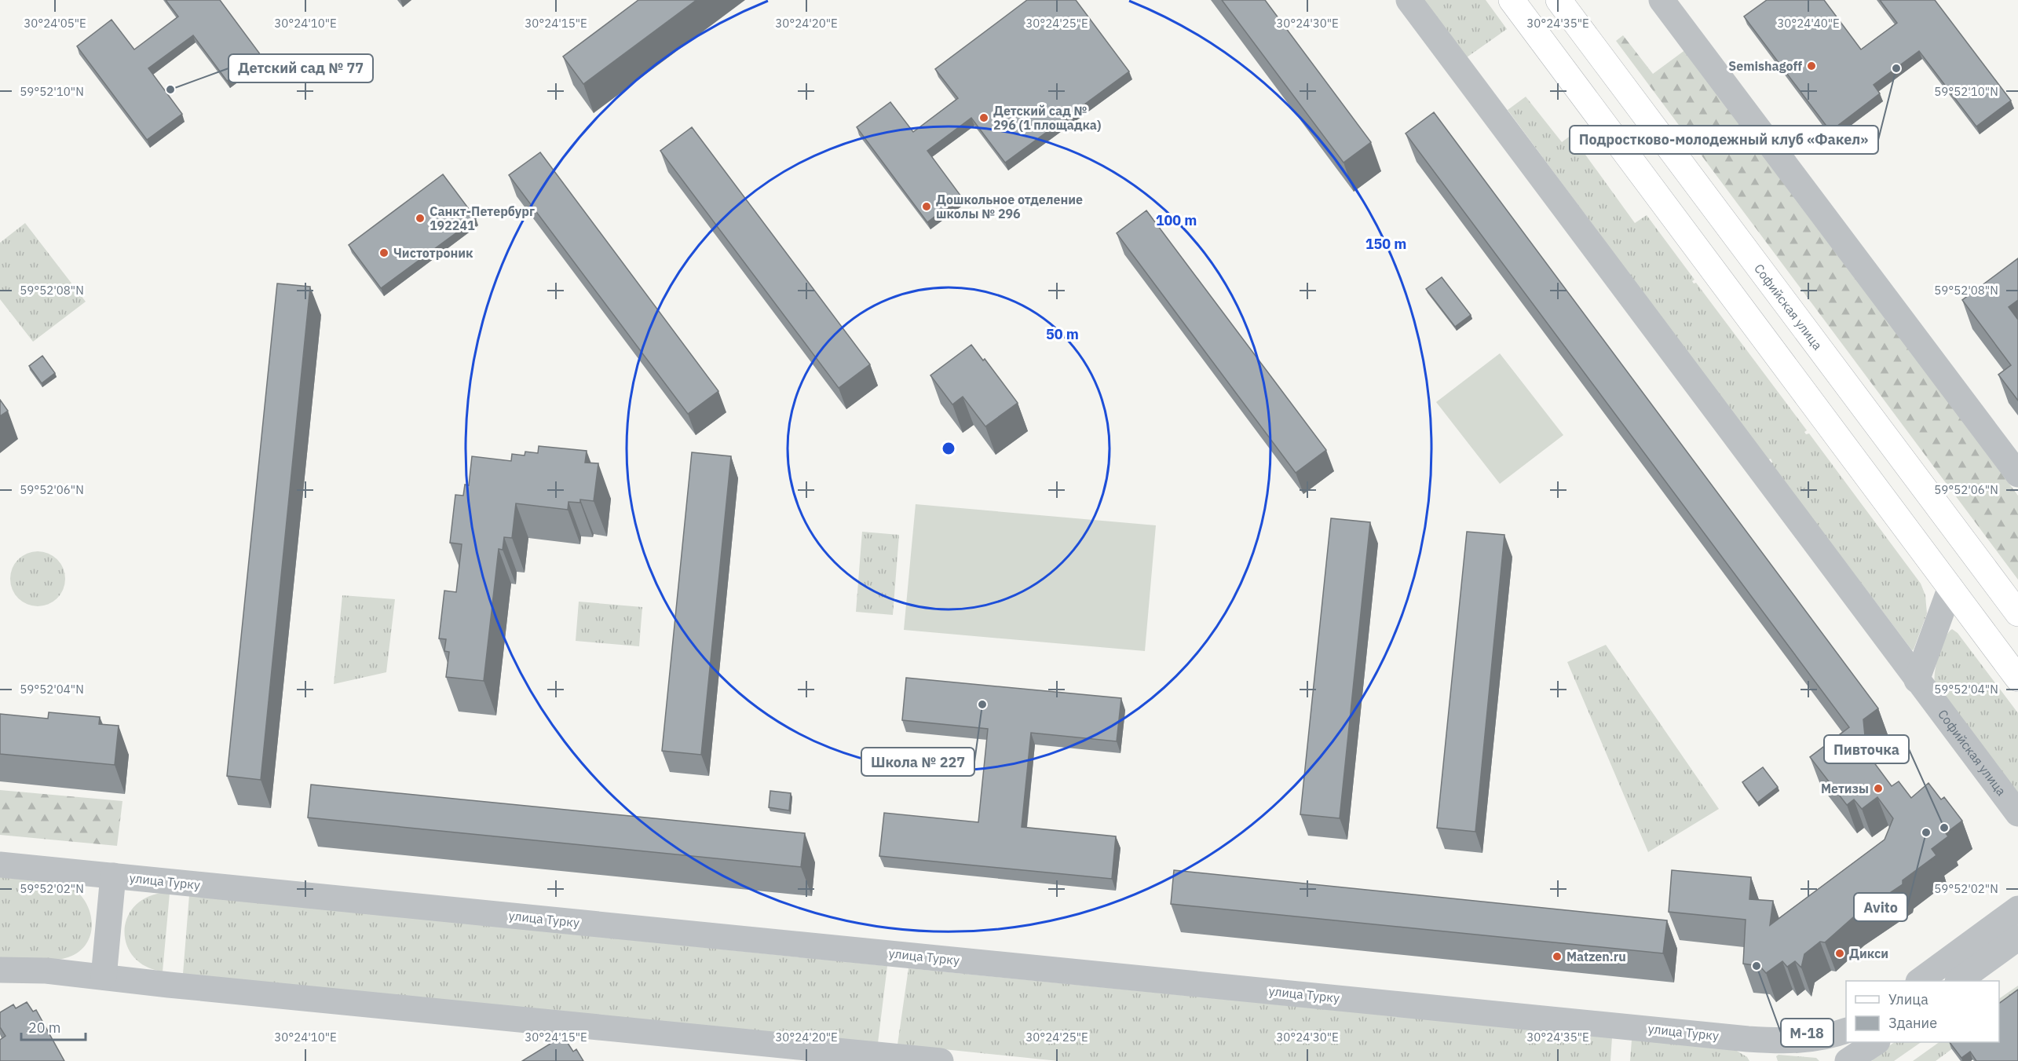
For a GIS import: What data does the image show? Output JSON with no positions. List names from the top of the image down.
{
  "streets": {
    "main road": ["Софийская улица"],
    "street": ["улица Турку"]
  },
  "places": [
    "Semishagoff",
    "Подростково-молодежный клуб «Факел»",
    "Детский сад № 77",
    "Детский сад № 296 (1 площадка)",
    "Дошкольное отделение школы № 296",
    "Санкт-Петербург 192241",
    "Чистотроник",
    "Школа № 227",
    "Метизы",
    "Пивточка",
    "Avito",
    "Дикси",
    "Matzen.ru",
    "M-18"
  ],
  "legend": ["Улица", "Здание"],
  "scale_bar": "20 m",
  "coordinates": [
    "30°24'05\"E",
    "30°24'10\"E",
    "30°24'15\"E",
    "30°24'20\"E",
    "30°24'25\"E",
    "30°24'30\"E",
    "30°24'35\"E",
    "30°24'40\"E",
    "59°52'10\"N",
    "59°52'08\"N",
    "59°52'06\"N",
    "59°52'04\"N",
    "59°52'02\"N"
  ],
  "rings": ["100 m", "150 m", "50 m"]
}
